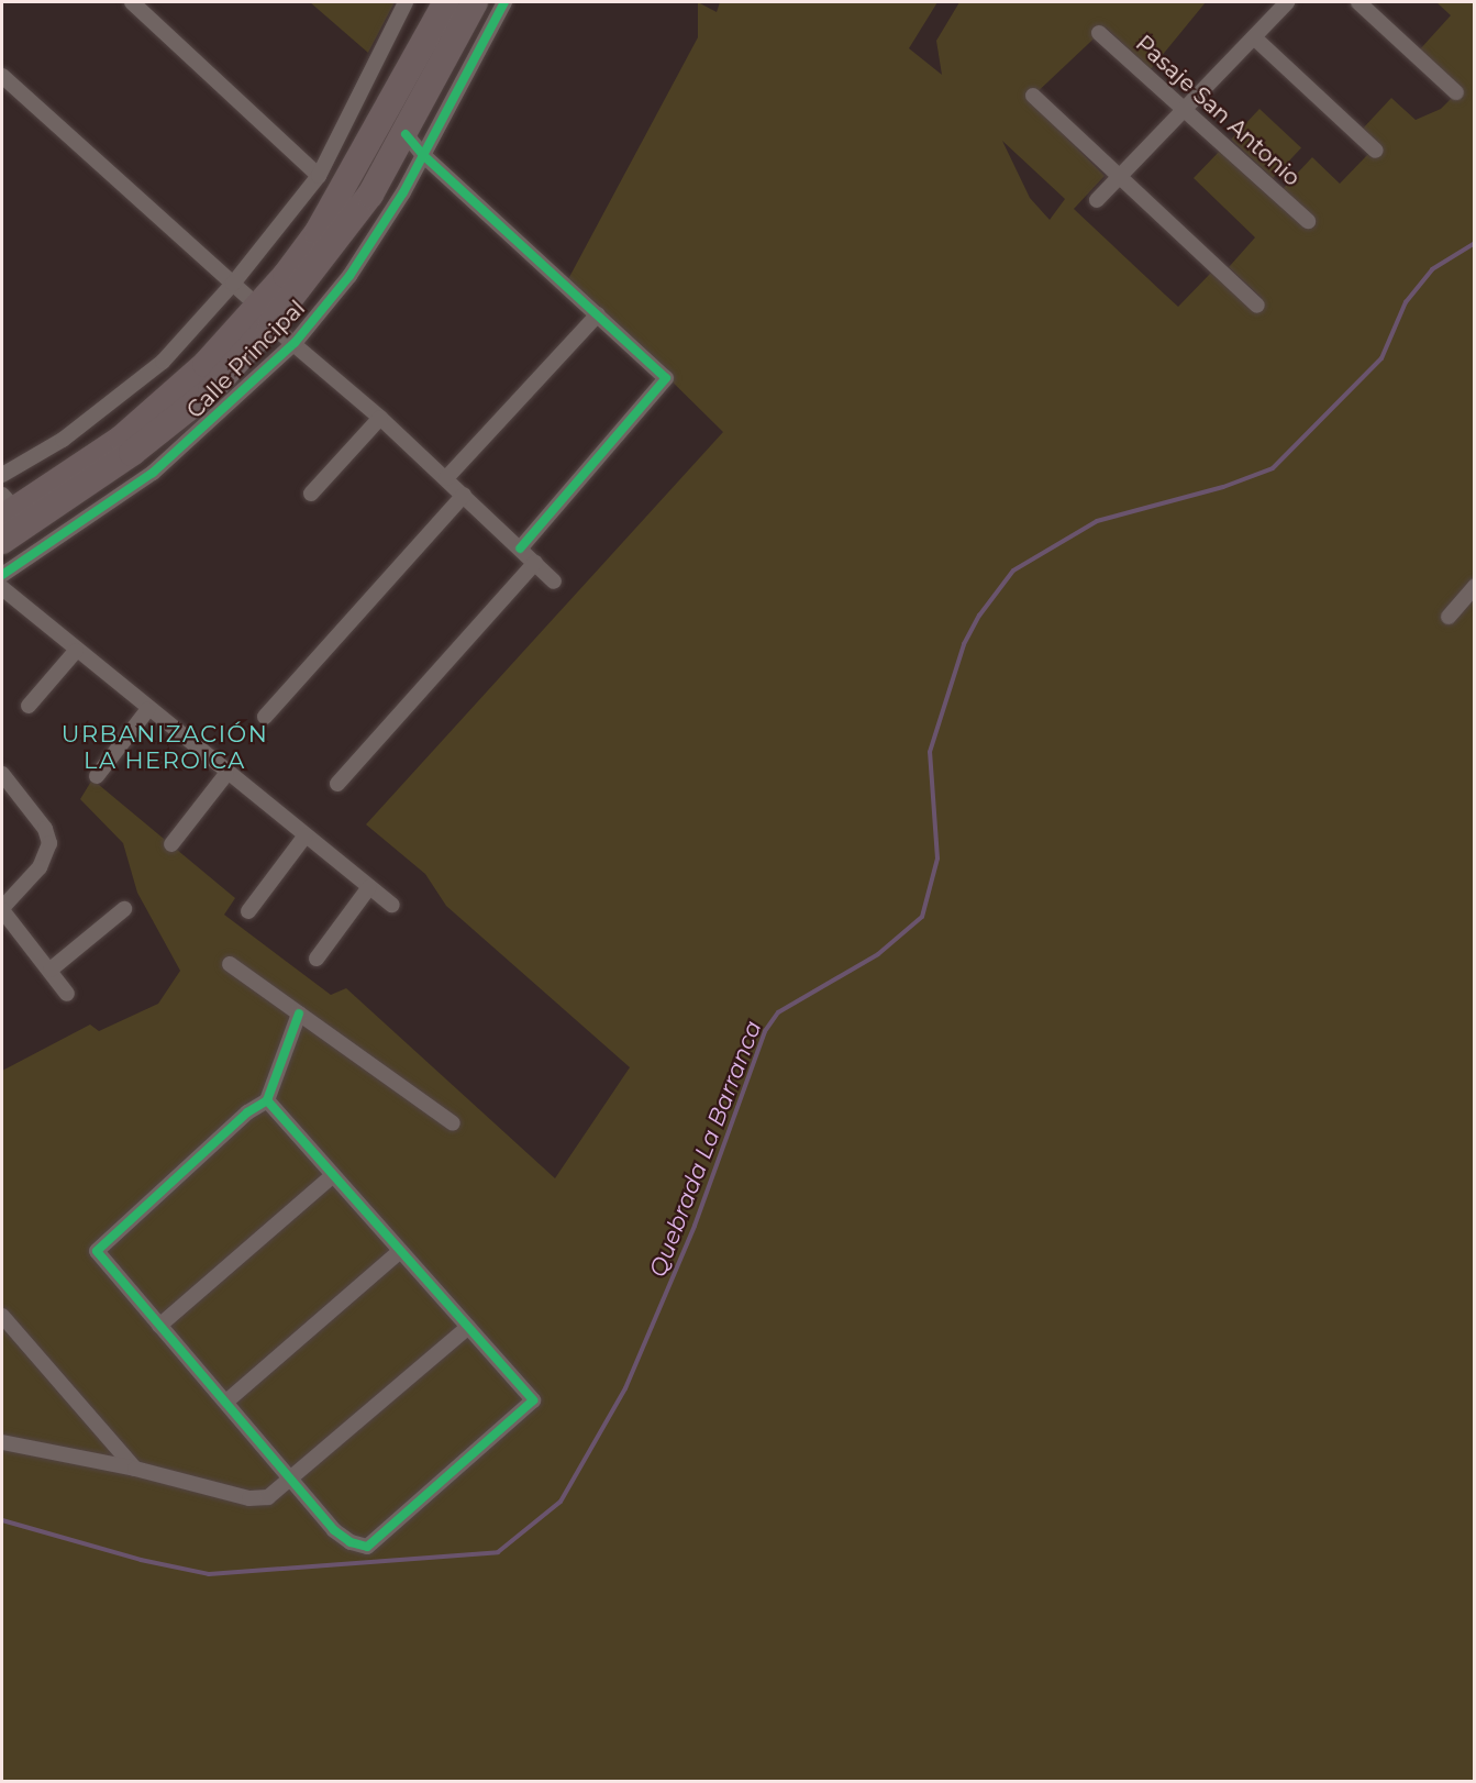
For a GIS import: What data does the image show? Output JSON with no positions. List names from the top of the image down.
{
  "streets": {
    "street": ["Pasaje San Antonio", "Calle Principal"]
  },
  "districts": ["URBANIZACIÓN LA HEROICA"],
  "water": ["Quebrada La Barranca"]
}
